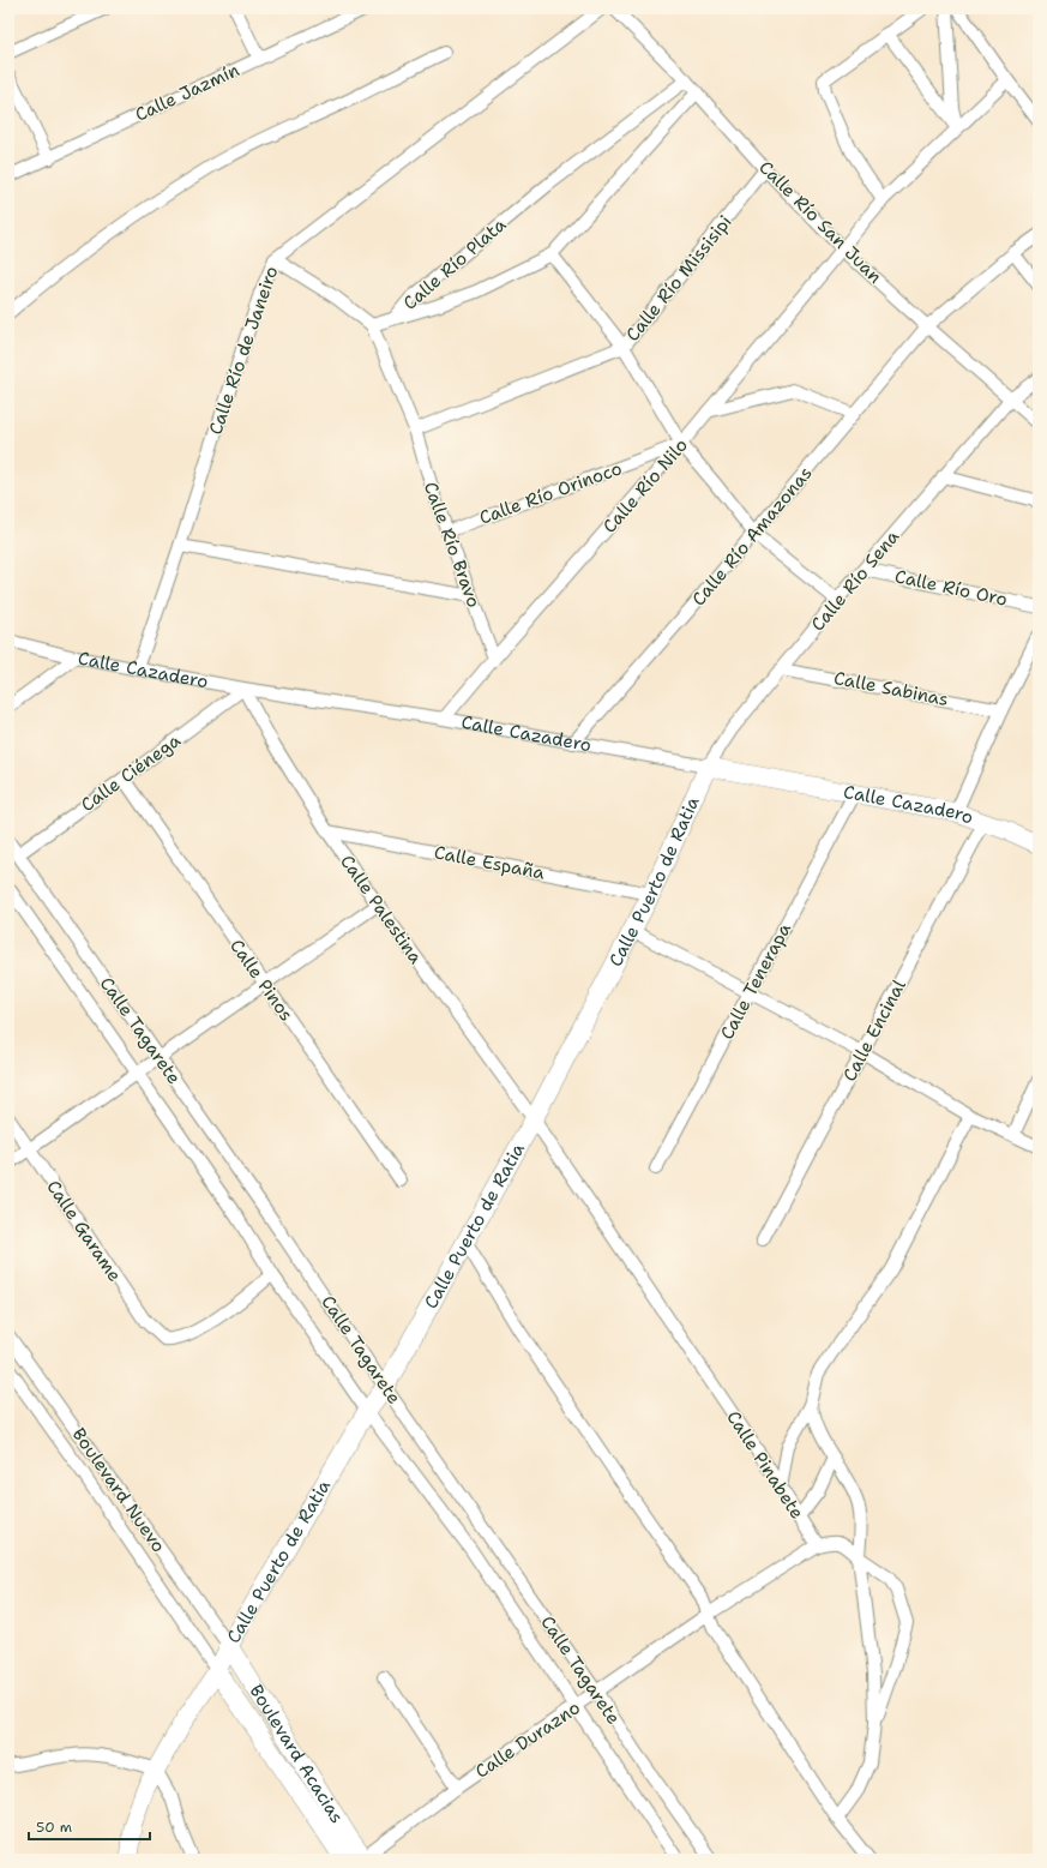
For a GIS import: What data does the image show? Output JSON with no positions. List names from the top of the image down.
{
  "streets": {
    "street": [
      "Calle Jazmín",
      "Calle Río San Juan",
      "Calle Río Plata",
      "Calle Río Missisipi",
      "Calle Río de Janeiro",
      "Calle Río Nilo",
      "Calle Río Orinoco",
      "Calle Río Amazonas",
      "Calle Río Bravo",
      "Calle Río Sena",
      "Calle Río Oro",
      "Calle Cazadero",
      "Calle Sabinas",
      "Calle Ciénega",
      "Calle España",
      "Calle Puerto de Ratia",
      "Calle Palestina",
      "Calle Pinos",
      "Calle Tenerapa",
      "Calle Tagarete",
      "Calle Encinal",
      "Calle Garame",
      "Calle Pinabete",
      "Boulevard Nuevo",
      "Calle Durazno",
      "Boulevard Acacias"
    ]
  },
  "crossings": [
    ["Calle Río San Juan", "Calle Río Plata"],
    ["Calle Río San Juan", "Calle Río Missisipi"],
    ["Calle Río San Juan", "Calle Río Nilo"],
    ["Calle Río San Juan", "Calle Río Amazonas"],
    ["Calle Río San Juan", "Calle Río Sena"],
    ["Calle Río Missisipi", "Calle Río Bravo"],
    ["Calle Río de Janeiro", "Calle Cazadero"],
    ["Calle Río Nilo", "Calle Río Orinoco"],
    ["Calle Río Nilo", "Calle Río Bravo"],
    ["Calle Río Nilo", "Calle Cazadero"],
    ["Calle Río Orinoco", "Calle Río Bravo"],
    ["Calle Río Amazonas", "Calle Cazadero"],
    ["Calle Río Sena", "Calle Río Oro"],
    ["Calle Río Sena", "Calle Cazadero"],
    ["Calle Río Sena", "Calle Sabinas"],
    ["Calle Río Sena", "Calle Puerto de Ratia"],
    ["Calle Cazadero", "Calle Ciénega"],
    ["Calle Cazadero", "Calle Puerto de Ratia"],
    ["Calle Cazadero", "Calle Palestina"],
    ["Calle Cazadero", "Calle Tenerapa"],
    ["Calle Cazadero", "Calle Encinal"],
    ["Calle Ciénega", "Calle Palestina"],
    ["Calle Ciénega", "Calle Pinos"],
    ["Calle Ciénega", "Calle Tagarete"],
    ["Calle España", "Calle Puerto de Ratia"],
    ["Calle España", "Calle Palestina"],
    ["Calle Puerto de Ratia", "Calle Palestina"],
    ["Calle Puerto de Ratia", "Calle Tagarete"],
    ["Calle Puerto de Ratia", "Calle Pinabete"],
    ["Calle Puerto de Ratia", "Boulevard Nuevo"],
    ["Calle Puerto de Ratia", "Boulevard Acacias"],
    ["Calle Palestina", "Calle Pinabete"],
    ["Calle Tagarete", "Calle Garame"],
    ["Calle Tagarete", "Calle Durazno"],
    ["Calle Pinabete", "Calle Durazno"],
    ["Boulevard Nuevo", "Boulevard Acacias"],
    ["Calle Durazno", "Boulevard Acacias"]
  ],
  "scale_bar": "50 m"
}
